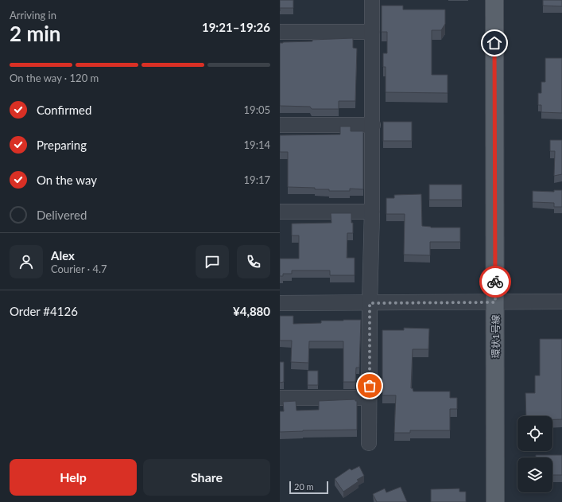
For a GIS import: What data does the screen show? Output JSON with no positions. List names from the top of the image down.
{
  "streets": {
    "main road": ["環状1号線"]
  },
  "scale_bar": "20 m",
  "page": {
    "heading": ["2 min", "Arriving in", "19:21–19:26"],
    "panel": [
      "Alex",
      "Courier · 4.7",
      "Order #4126",
      "¥4,880"
    ],
    "bar": "On the way · 120 m",
    "list": [
      ["Confirmed", "19:05"],
      ["Preparing", "19:14"],
      ["On the way", "19:17"],
      "Delivered"
    ],
    "buttons": ["Help", "Share"],
    "scale": "20 m"
  }
}
